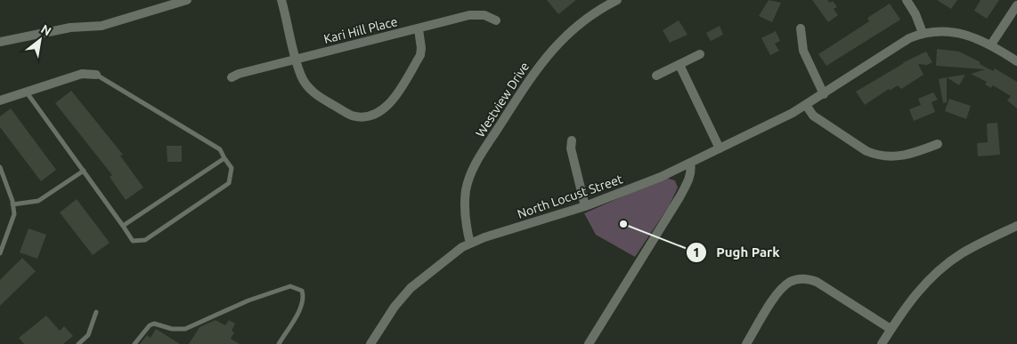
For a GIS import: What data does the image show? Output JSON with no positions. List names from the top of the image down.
{
  "streets": {
    "street": ["Kari Hill Place", "Westview Drive", "North Locust Street"]
  },
  "crossings": [
    ["Westview Drive", "North Locust Street"]
  ],
  "places": ["Pugh Park"],
  "north": "top right"
}
